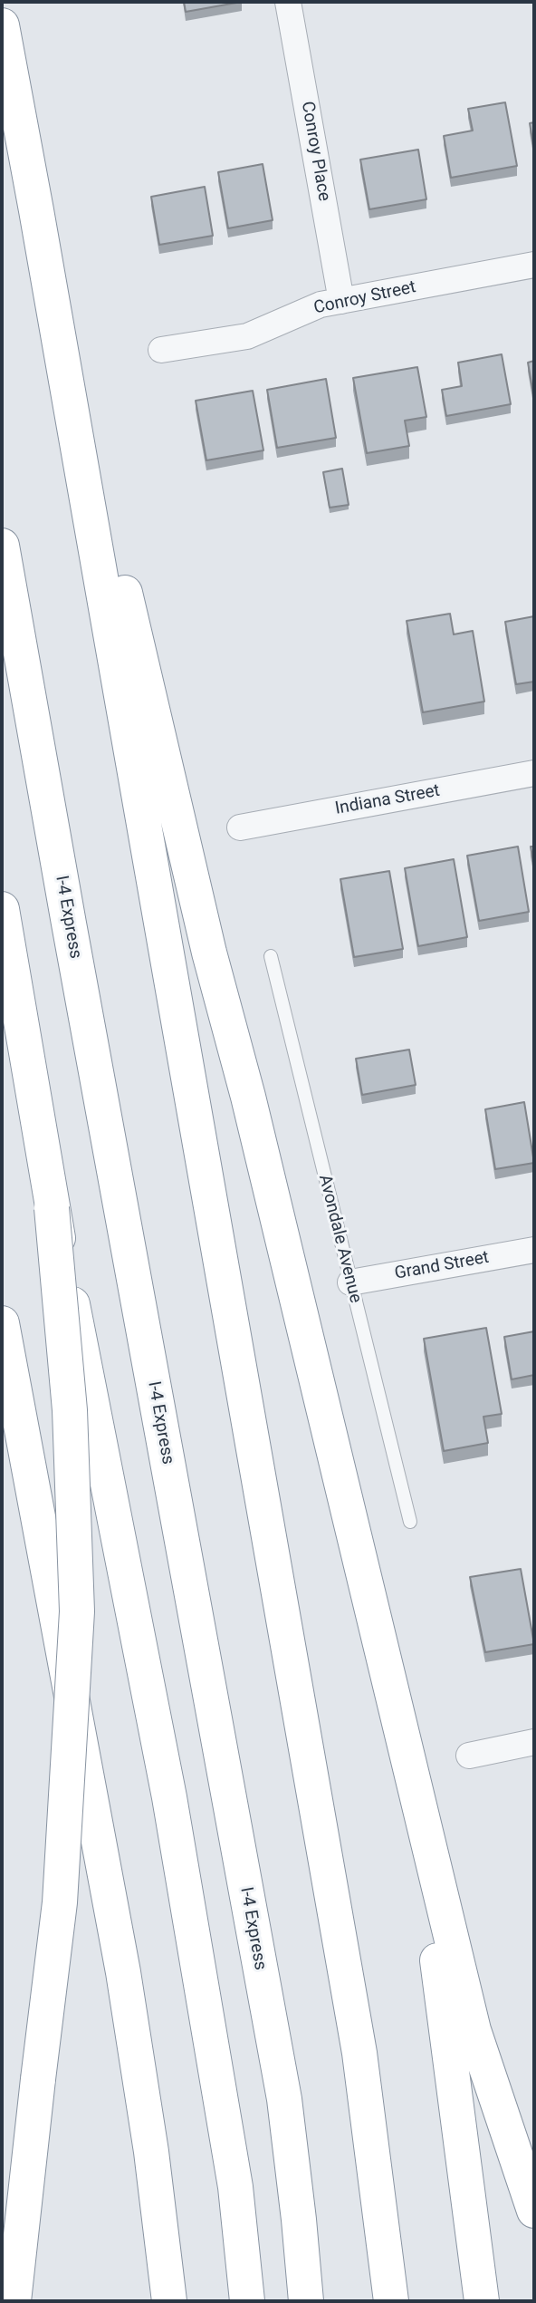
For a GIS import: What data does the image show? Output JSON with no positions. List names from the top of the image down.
{
  "streets": {
    "highway": ["I-4 Express"],
    "street": [
      "Conroy Place",
      "Conroy Street",
      "Indiana Street",
      "Grand Street"
    ],
    "lane": ["Avondale Avenue"]
  },
  "crossings": [
    ["Conroy Place", "Conroy Street"],
    ["Avondale Avenue", "Grand Street"]
  ]
}
